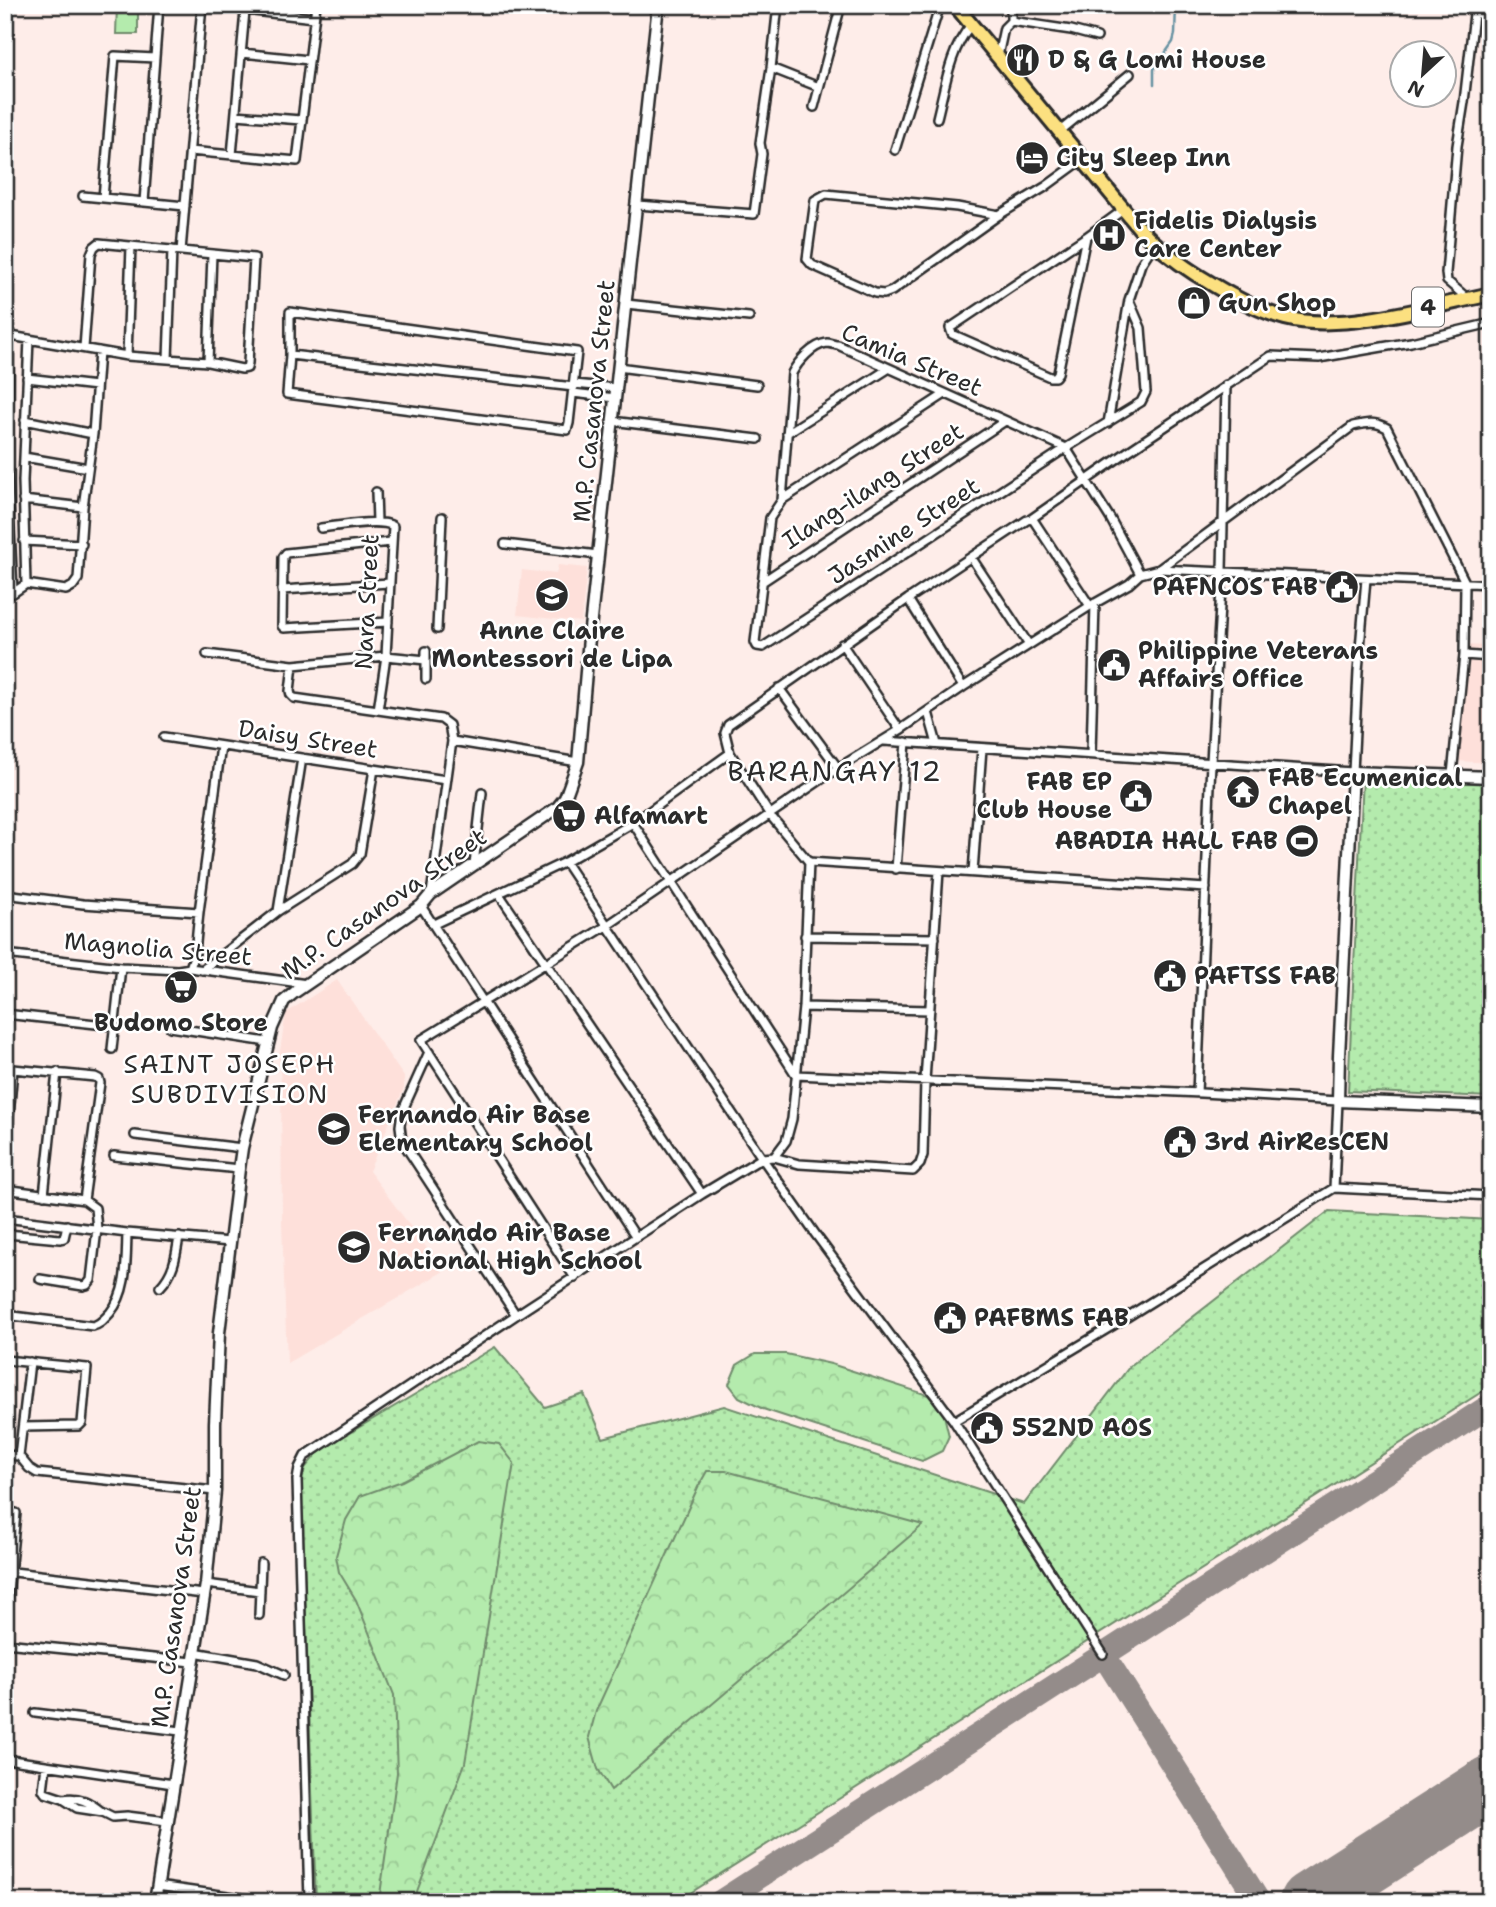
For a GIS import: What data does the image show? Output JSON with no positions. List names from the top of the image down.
{
  "streets": {
    "highway": ["4"],
    "street": [
      "Camia Street",
      "M.P. Casanova Street",
      "Ilang-ilang Street",
      "Jasmine Street",
      "Nara Street",
      "Daisy Street",
      "Magnolia Street"
    ]
  },
  "crossings": [
    ["Camia Street", "Ilang-ilang Street"],
    ["Camia Street", "Jasmine Street"],
    ["M.P. Casanova Street", "Magnolia Street"],
    ["Ilang-ilang Street", "Jasmine Street"]
  ],
  "districts": ["BARANGAY 12", "SAINT JOSEPH SUBDIVISION"],
  "places": {
    "restaurant": ["D & G Lomi House"],
    "hotel": ["City Sleep Inn"],
    "hospital": ["Fidelis Dialysis Care Center"],
    "shop": ["Gun Shop"],
    "public building": [
      "PAFNCOS FAB",
      "Philippine Veterans Affairs Office",
      "FAB EP Club House",
      "PAFTSS FAB",
      "3rd AirResCEN",
      "PAFBMS FAB",
      "552ND AOS"
    ],
    "school or university": ["Anne Claire Montessori de Lipa", "Fernando Air Base Elementary School", "Fernando Air Base National High School"],
    "temple": ["FAB Ecumenical Chapel"],
    "supermarket": ["Alfamart", "Budomo Store"],
    "sports": ["ABADIA HALL FAB"]
  },
  "north": "bottom left"
}
